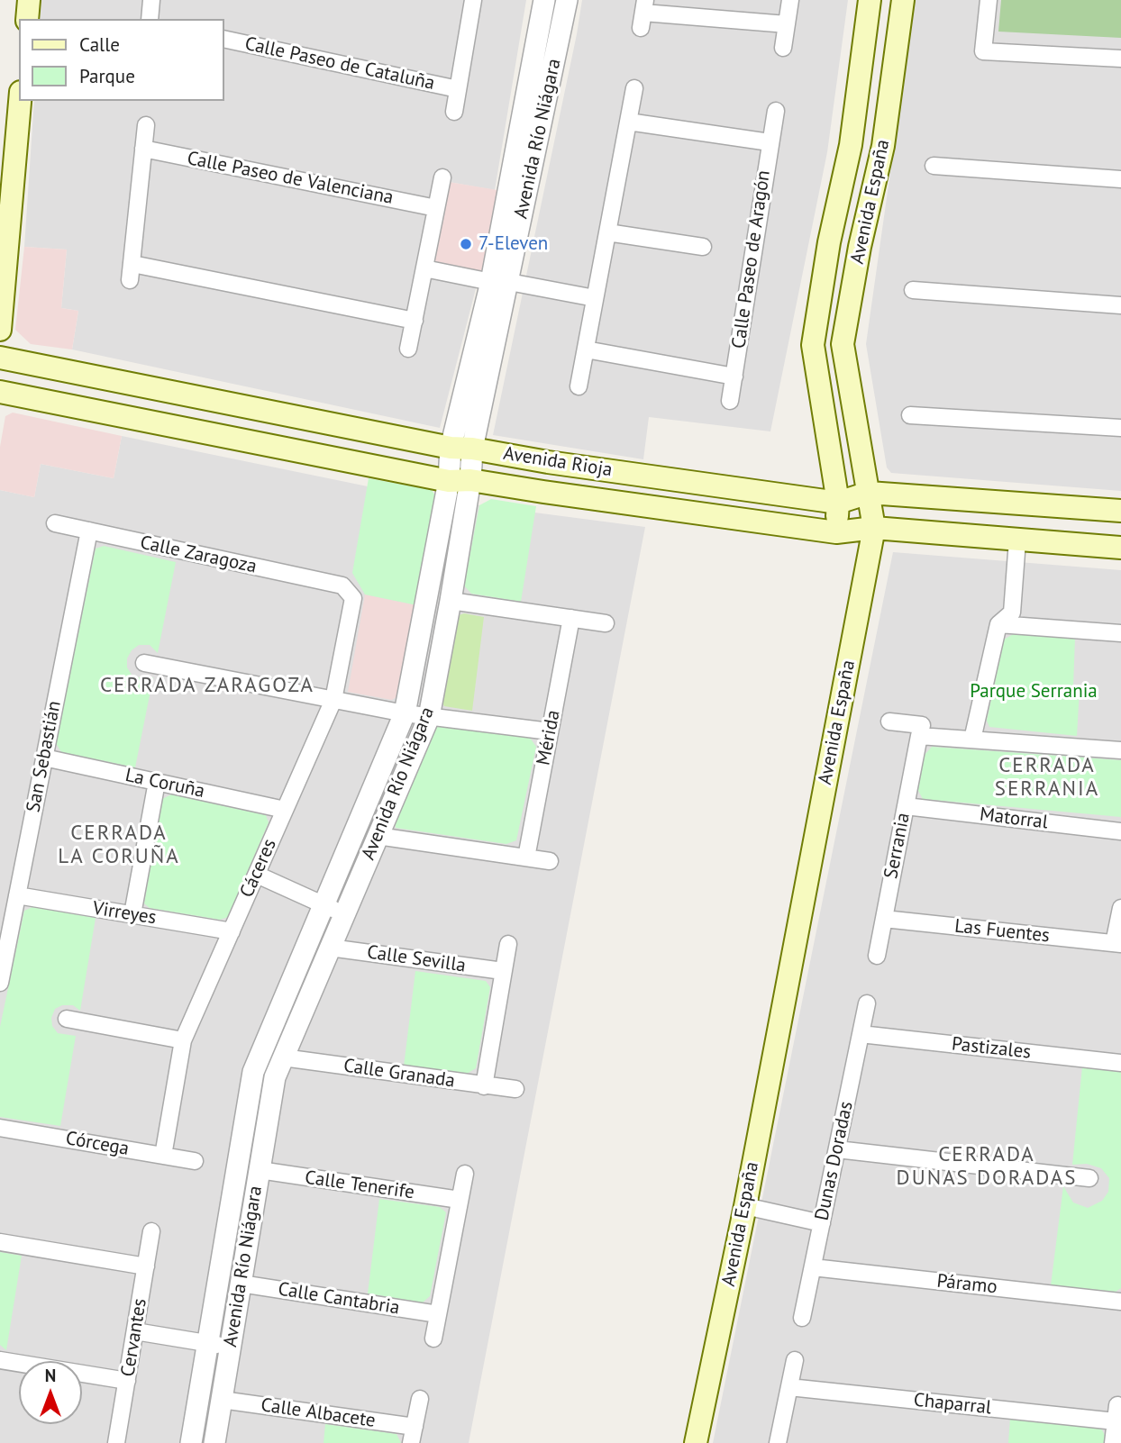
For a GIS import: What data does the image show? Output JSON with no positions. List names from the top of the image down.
{
  "streets": {
    "main road": ["Avenida España", "Avenida Rioja"],
    "street": [
      "Calle Paseo de Cataluña",
      "Avenida Río Niágara",
      "Calle Paseo de Valenciana",
      "Calle Paseo de Aragón",
      "Calle Zaragoza",
      "Mérida",
      "San Sebastián",
      "La Coruña",
      "Matorral",
      "Serrania",
      "Cáceres",
      "Virreyes",
      "Las Fuentes",
      "Calle Sevilla",
      "Pastizales",
      "Calle Granada",
      "Córcega",
      "Dunas Doradas",
      "Calle Tenerife",
      "Páramo",
      "Calle Cantabria",
      "Cervantes",
      "Chaparral",
      "Calle Albacete"
    ]
  },
  "crossings": [
    ["Avenida Río Niágara", "Avenida Rioja"],
    ["Avenida Río Niágara", "Calle Sevilla"],
    ["Avenida Río Niágara", "Calle Granada"],
    ["Avenida Río Niágara", "Calle Tenerife"],
    ["Avenida Río Niágara", "Calle Cantabria"],
    ["Avenida Río Niágara", "Calle Albacete"],
    ["Avenida España", "Avenida Rioja"],
    ["Calle Zaragoza", "San Sebastián"],
    ["Calle Zaragoza", "Cáceres"],
    ["San Sebastián", "La Coruña"],
    ["San Sebastián", "Virreyes"],
    ["La Coruña", "Cáceres"],
    ["Matorral", "Serrania"],
    ["Serrania", "Las Fuentes"],
    ["Cáceres", "Virreyes"],
    ["Cáceres", "Córcega"],
    ["Pastizales", "Dunas Doradas"],
    ["Dunas Doradas", "Páramo"]
  ],
  "districts": [
    "CERRADA ZARAGOZA",
    "CERRADA SERRANIA",
    "CERRADA LA CORUÑA",
    "CERRADA DUNAS DORADAS"
  ],
  "parks": ["Parque Serrania"],
  "places": ["7-Eleven"],
  "legend": ["Calle", "Parque"],
  "north": "top"
}
